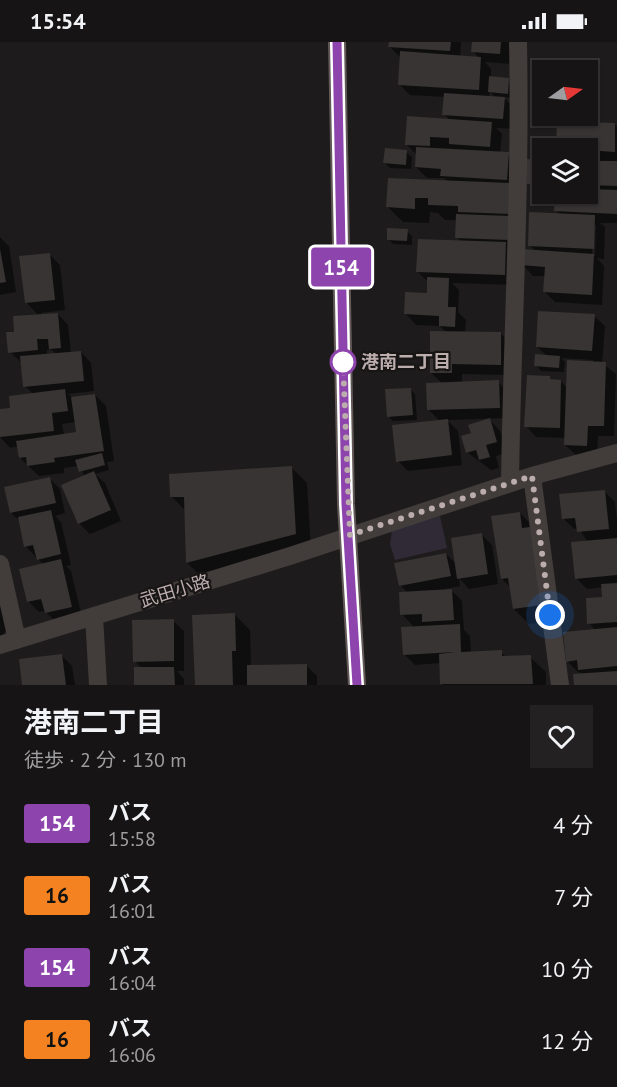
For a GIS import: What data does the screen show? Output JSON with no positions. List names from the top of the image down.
{
  "streets": {
    "street": ["武田小路"]
  },
  "places": ["港南二丁目"],
  "lines": ["bus line 154"],
  "north": "right",
  "page": {
    "status": "15:54",
    "on_map": "154",
    "heading": ["港南二丁目", "徒歩 · 2 分 · 130 m"],
    "list": [
      {
        "mark": "154",
        "name": "バス",
        "note": "15:58",
        "value": "4 分"
      },
      {
        "mark": "16",
        "name": "バス",
        "note": "16:01",
        "value": "7 分"
      },
      {
        "mark": "154",
        "name": "バス",
        "note": "16:04",
        "value": "10 分"
      },
      {
        "mark": "16",
        "name": "バス",
        "note": "16:06",
        "value": "12 分"
      }
    ]
  }
}
